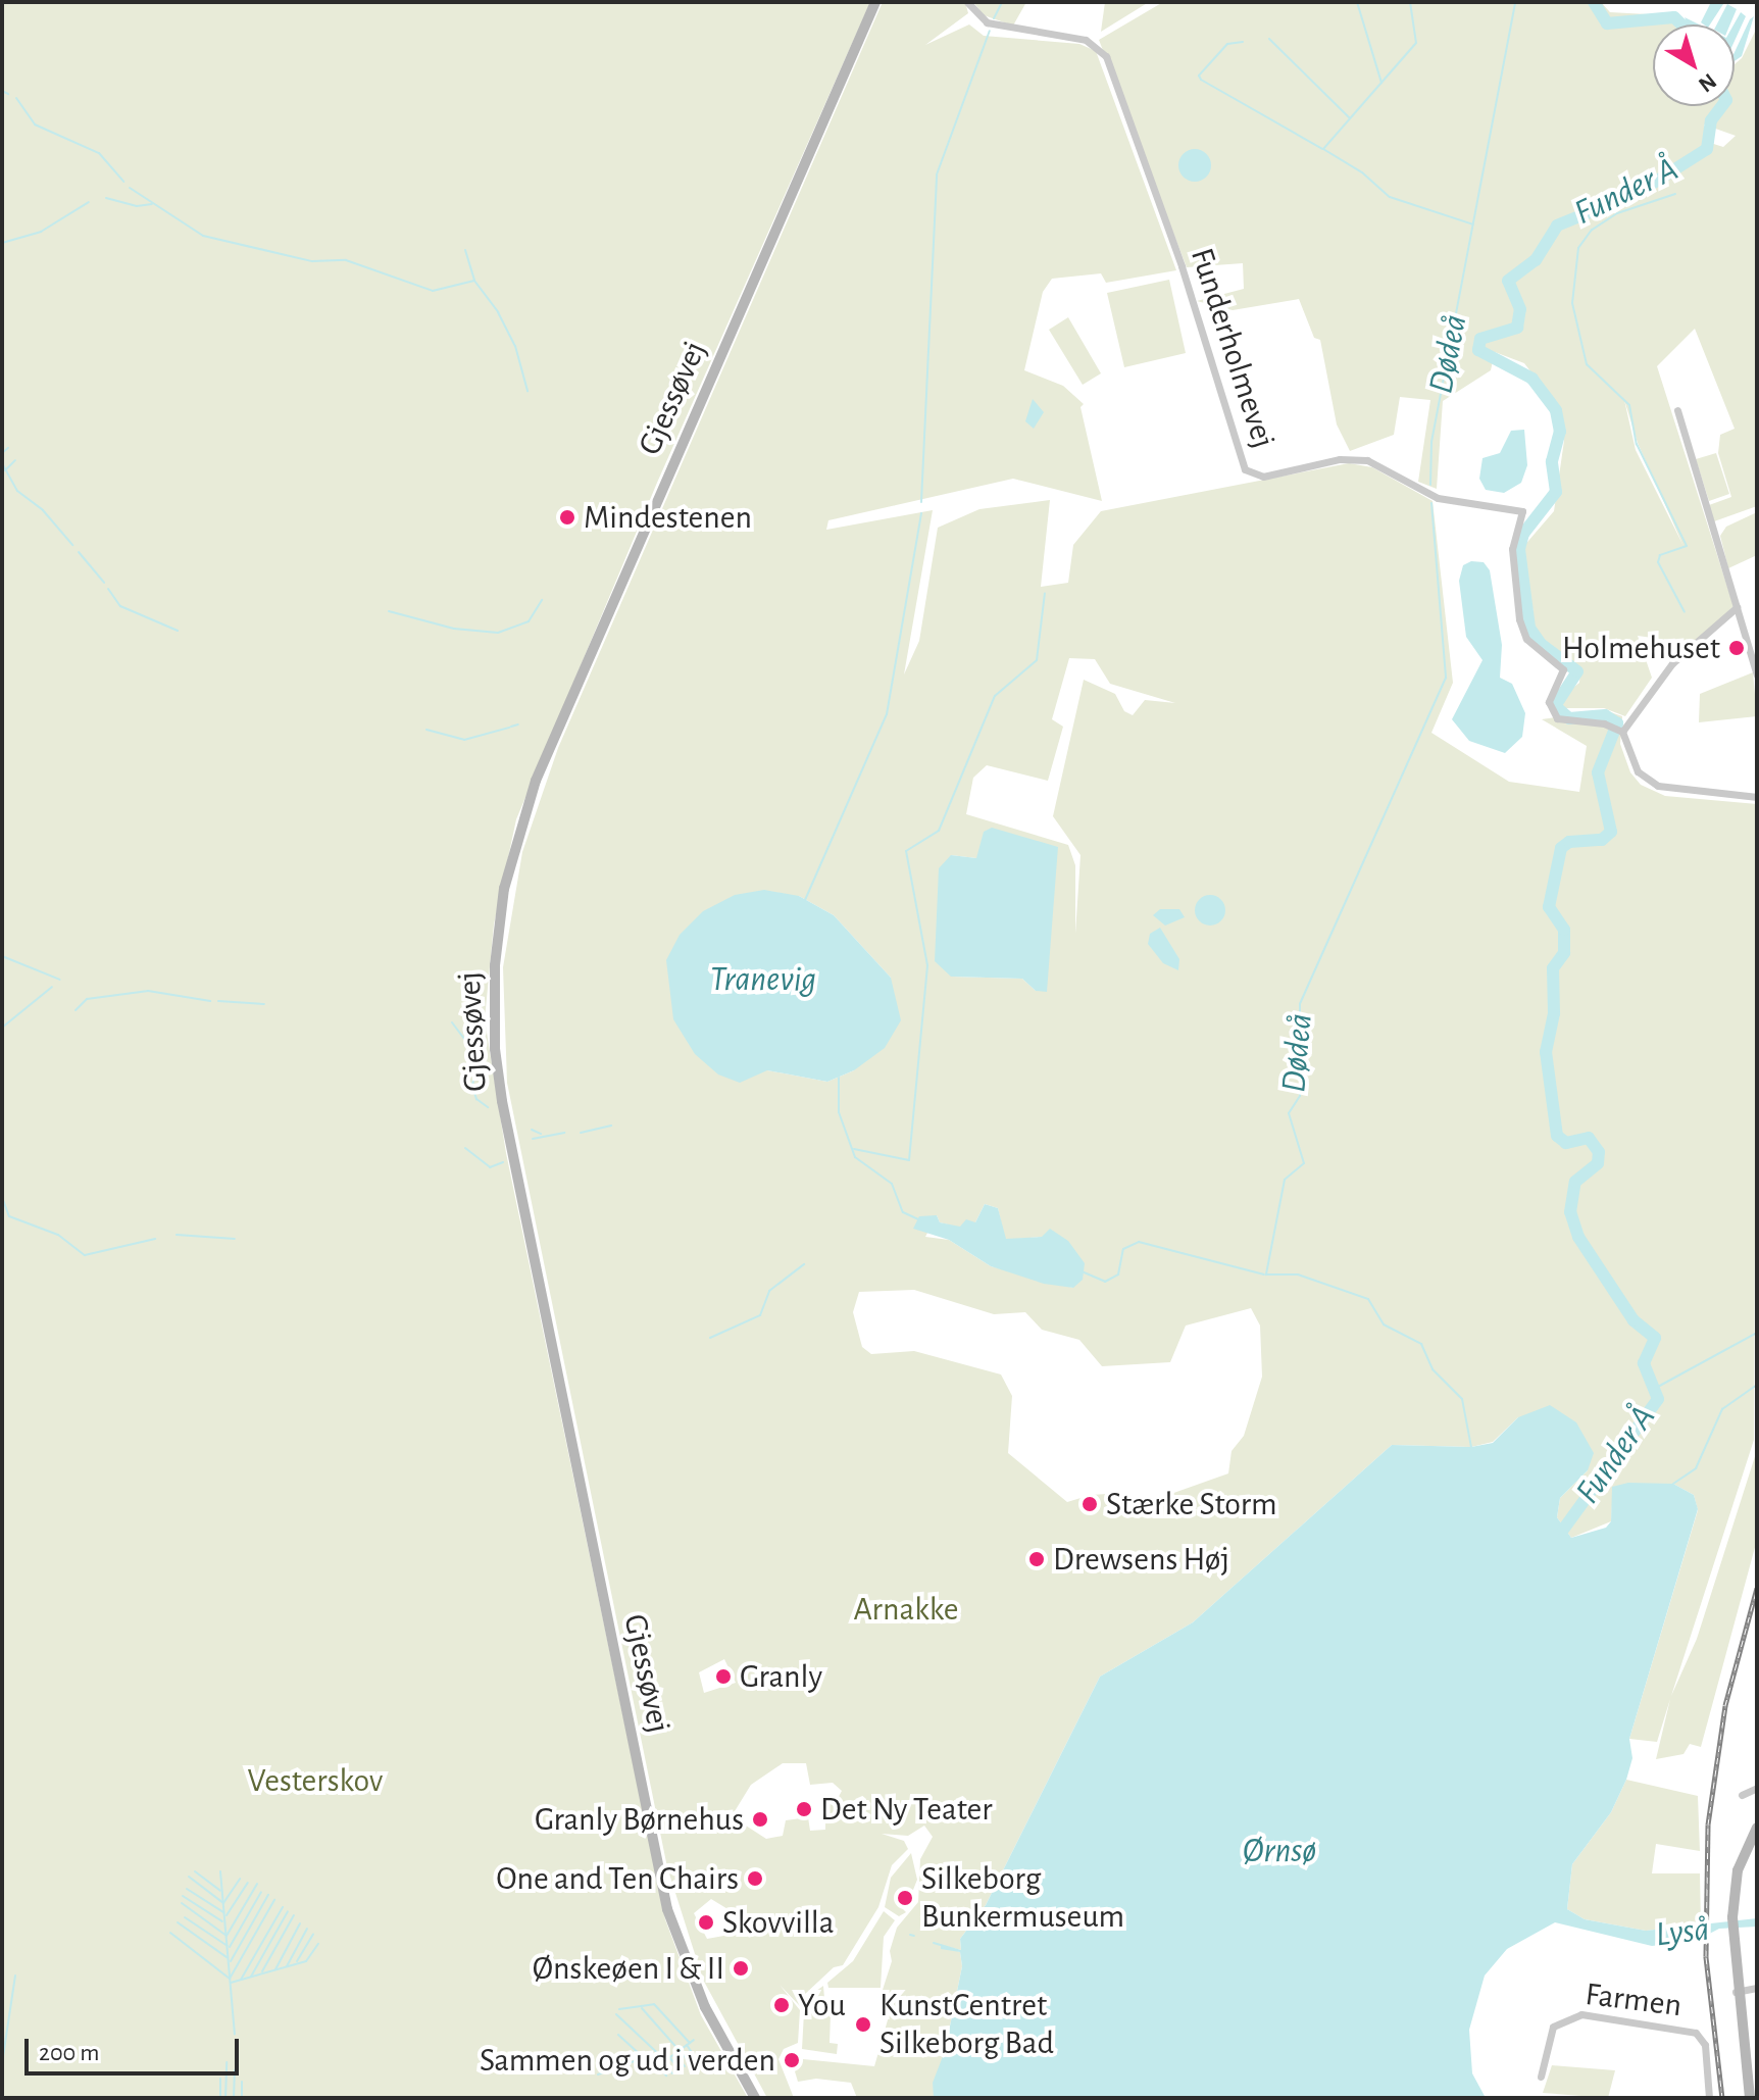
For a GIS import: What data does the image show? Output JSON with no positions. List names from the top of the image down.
{
  "streets": {
    "street": ["Funderholmevej", "Gjessøvej", "Farmen"]
  },
  "water": [
    "Funder Å",
    "Dødeå",
    "Tranevig",
    "Ørnsø",
    "Lyså"
  ],
  "parks": ["Arnakke", "Vesterskov"],
  "places": [
    "Mindestenen",
    "Holmehuset",
    "Stærke Storm",
    "Drewsens Høj",
    "Granly",
    "Det Ny Teater",
    "Granly Børnehus",
    "One and Ten Chairs",
    "Silkeborg Bunkermuseum",
    "Skovvilla",
    "Ønskeøen I & II",
    "You",
    "KunstCentret Silkeborg Bad",
    "Sammen og ud i verden"
  ],
  "scale_bar": "200 m",
  "north": "bottom right"
}
